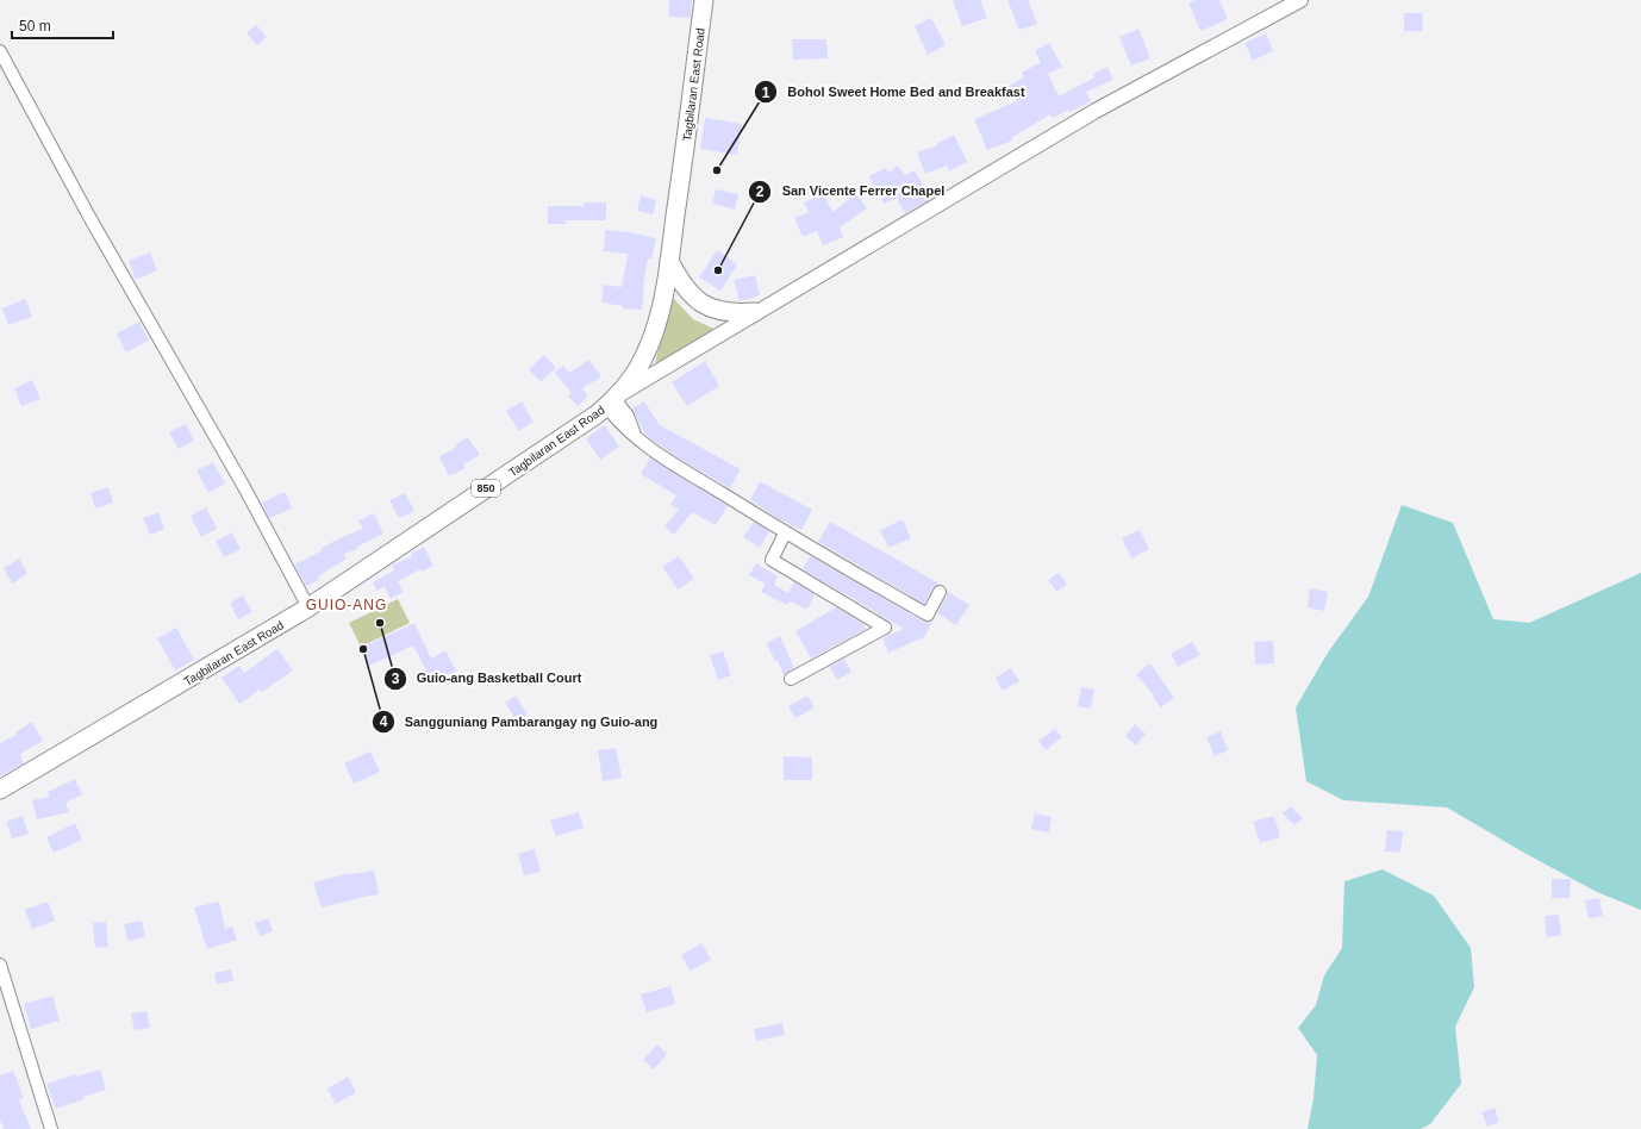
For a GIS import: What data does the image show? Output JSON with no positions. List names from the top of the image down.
{
  "streets": {
    "main road": ["Tagbilaran East Road", "850"]
  },
  "districts": ["GUIO-ANG"],
  "places": [
    "Bohol Sweet Home Bed and Breakfast",
    "San Vicente Ferrer Chapel",
    "Guio-ang Basketball Court",
    "Sangguniang Pambarangay ng Guio-ang"
  ],
  "scale_bar": "50 m"
}
